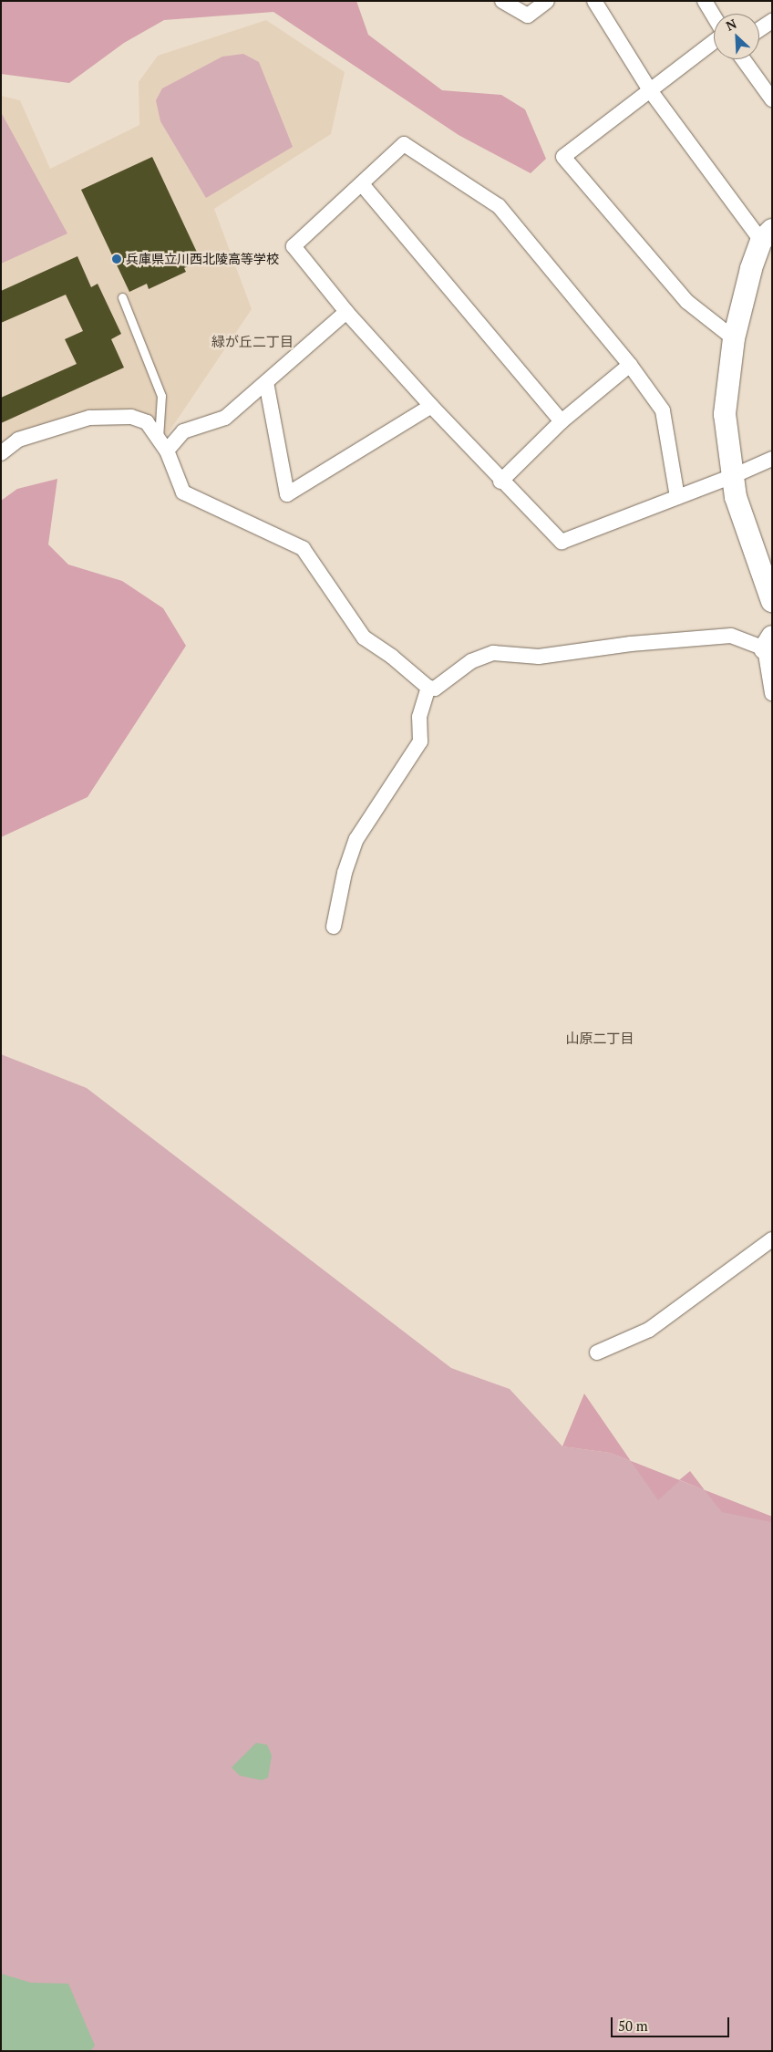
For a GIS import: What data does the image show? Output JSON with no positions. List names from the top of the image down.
{
  "districts": ["緑が丘二丁目", "山原二丁目"],
  "places": ["兵庫県立川西北陵高等学校"],
  "scale_bar": "50 m",
  "north": "top left"
}
